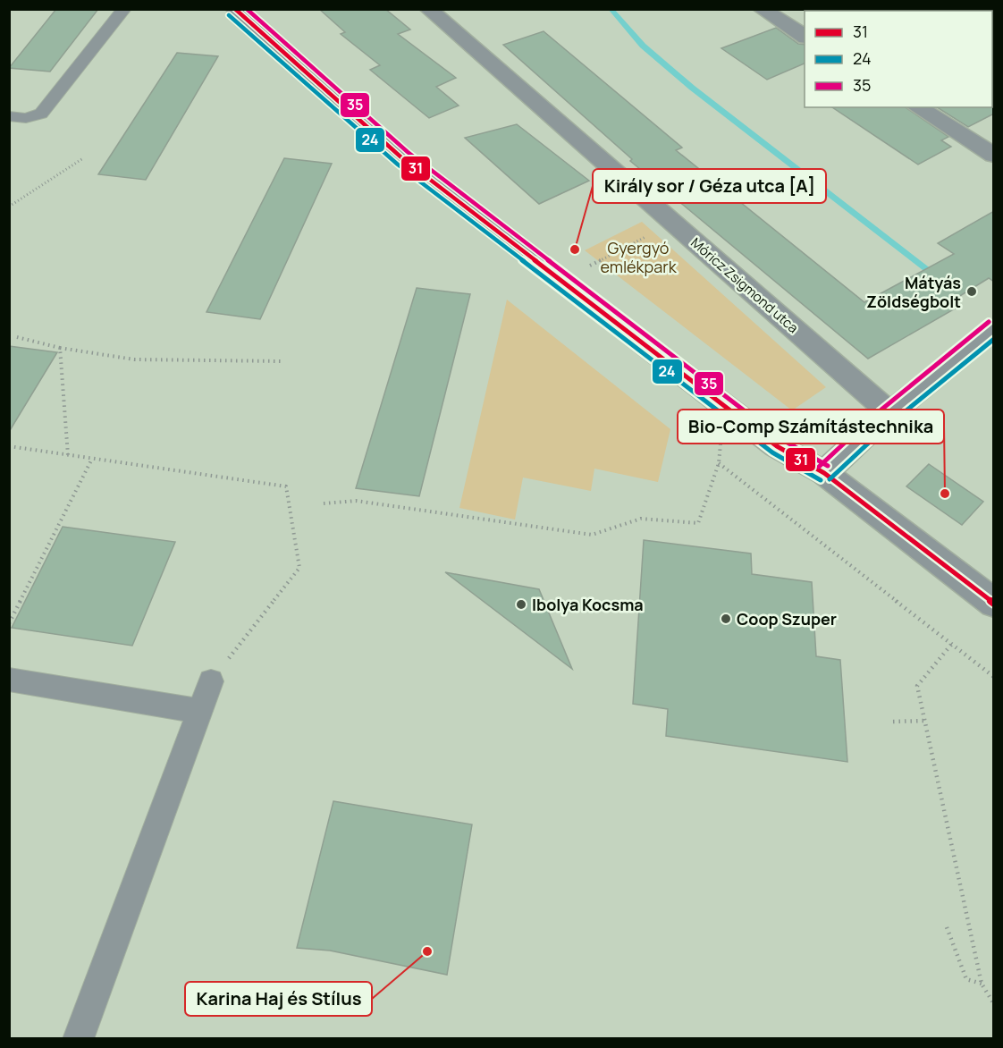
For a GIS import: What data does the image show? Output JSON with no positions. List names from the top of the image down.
{
  "streets": {
    "street": ["Móricz Zsigmond utca"]
  },
  "parks": ["Gyergyó emlékpark"],
  "places": [
    "Király sor / Géza utca [A]",
    "Mátyás Zöldségbolt",
    "Bio-Comp Számítástechnika",
    "Ibolya Kocsma",
    "Coop Szuper",
    "Karina Haj és Stílus"
  ],
  "lines": ["transit line 31", "transit line 35", "transit line 24"],
  "legend": ["31", "24", "35"]
}
